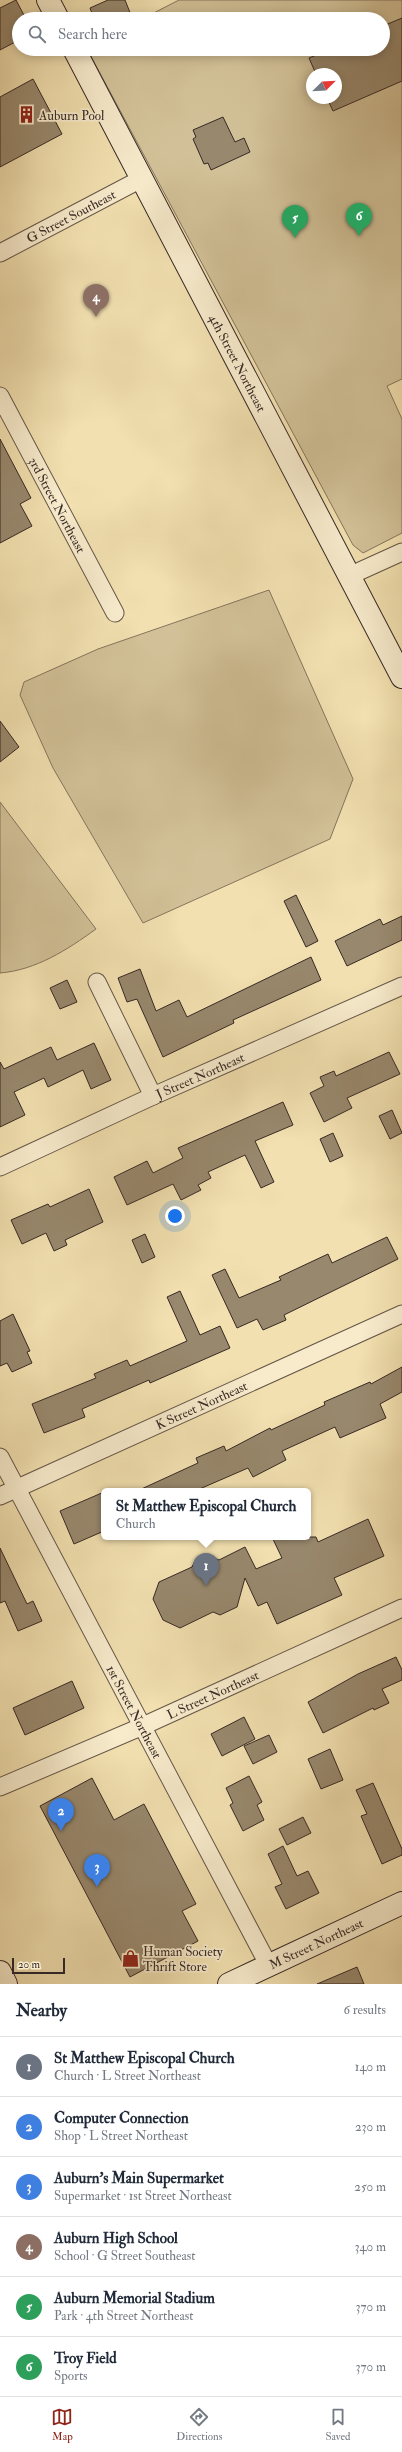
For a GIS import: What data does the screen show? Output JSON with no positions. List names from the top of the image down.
{
  "streets": {
    "street": [
      "G Street Southeast",
      "4th Street Northeast",
      "3rd Street Northeast",
      "J Street Northeast",
      "K Street Northeast",
      "L Street Northeast",
      "1st Street Northeast",
      "M Street Northeast"
    ]
  },
  "crossings": [
    ["G Street Southeast", "4th Street Northeast"],
    ["K Street Northeast", "1st Street Northeast"],
    ["L Street Northeast", "1st Street Northeast"],
    ["1st Street Northeast", "M Street Northeast"]
  ],
  "places": {
    "building": ["Auburn Pool"],
    "shop": ["Human Society Thrift Store"]
  },
  "scale_bar": "20 m",
  "north": "top right",
  "page": {
    "search": "Search here",
    "pins": [
      "6",
      "5",
      "4",
      "1",
      "2",
      "3"
    ],
    "popup": ["St Matthew Episcopal Church", "Church"],
    "scale": "20 m",
    "heading": ["Nearby", "6 results"],
    "list": [
      {
        "mark": "1",
        "name": "St Matthew Episcopal Church",
        "note": "Church · L Street Northeast",
        "value": "140 m"
      },
      {
        "mark": "2",
        "name": "Computer Connection",
        "note": "Shop · L Street Northeast",
        "value": "230 m"
      },
      {
        "mark": "3",
        "name": "Auburn's Main Supermarket",
        "note": "Supermarket · 1st Street Northeast",
        "value": "250 m"
      },
      {
        "mark": "4",
        "name": "Auburn High School",
        "note": "School · G Street Southeast",
        "value": "340 m"
      },
      {
        "mark": "5",
        "name": "Auburn Memorial Stadium",
        "note": "Park · 4th Street Northeast",
        "value": "370 m"
      },
      {
        "mark": "6",
        "name": "Troy Field",
        "note": "Sports",
        "value": "370 m"
      }
    ],
    "nav": ["Map", "Directions", "Saved"]
  }
}
